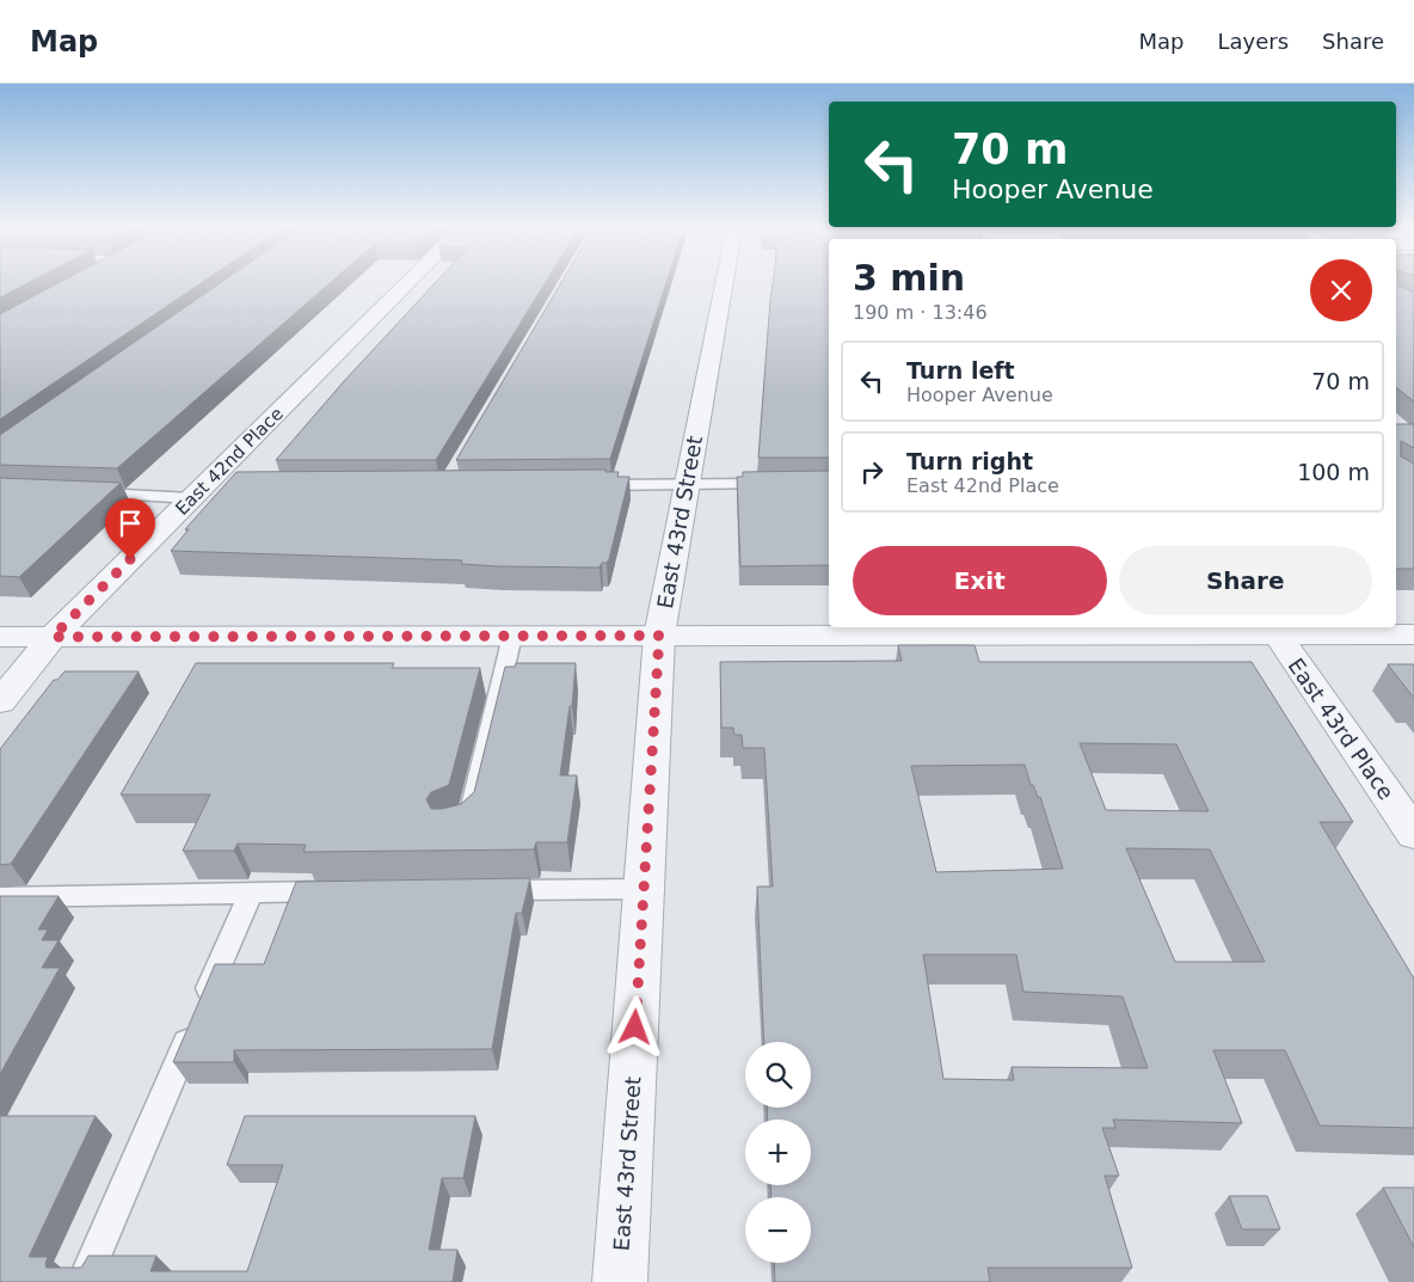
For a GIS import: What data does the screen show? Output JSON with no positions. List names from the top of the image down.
{
  "streets": {
    "street": ["East 42nd Place", "East 43rd Street", "East 43rd Place"]
  },
  "page": {
    "header": "Map",
    "nav": ["Map", "Layers", "Share"],
    "turn": ["70 m", "Hooper Avenue"],
    "heading": ["3 min", "190 m · 13:46"],
    "list": [
      {
        "name": "Turn left",
        "note": "Hooper Avenue",
        "value": "70 m"
      },
      {
        "name": "Turn right",
        "note": "East 42nd Place",
        "value": "100 m"
      }
    ],
    "buttons": ["Exit", "Share"],
    "map_buttons": ["+", "−"]
  }
}
